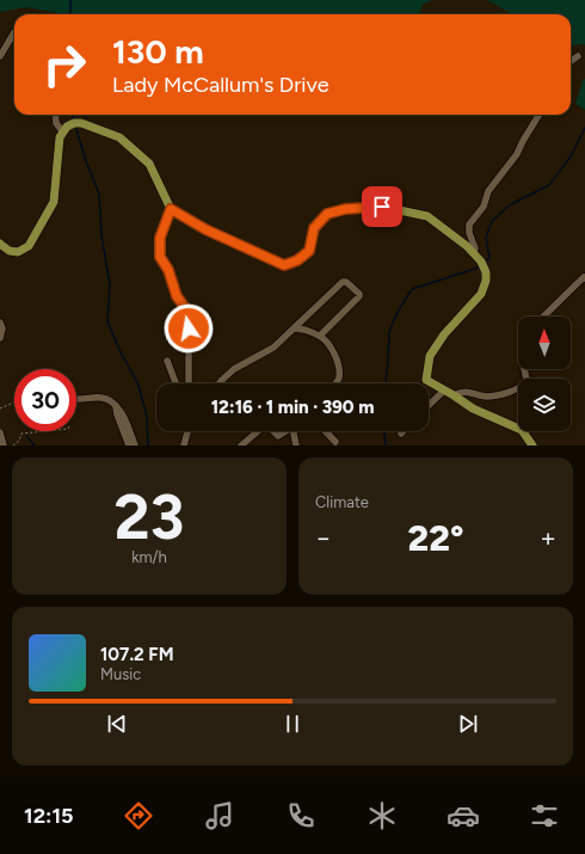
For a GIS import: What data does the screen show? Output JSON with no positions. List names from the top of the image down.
{
  "north": "top",
  "page": {
    "turn": ["130 m", "Lady McCallum's Drive"],
    "limit": "30",
    "trip": "12:16 · 1 min · 390 m",
    "tile": [
      ["23", "km/h"],
      "Climate"
    ],
    "heat": ["−", "22°", "+"],
    "song": ["107.2 FM", "Music"],
    "tabs": "12:15"
  }
}
